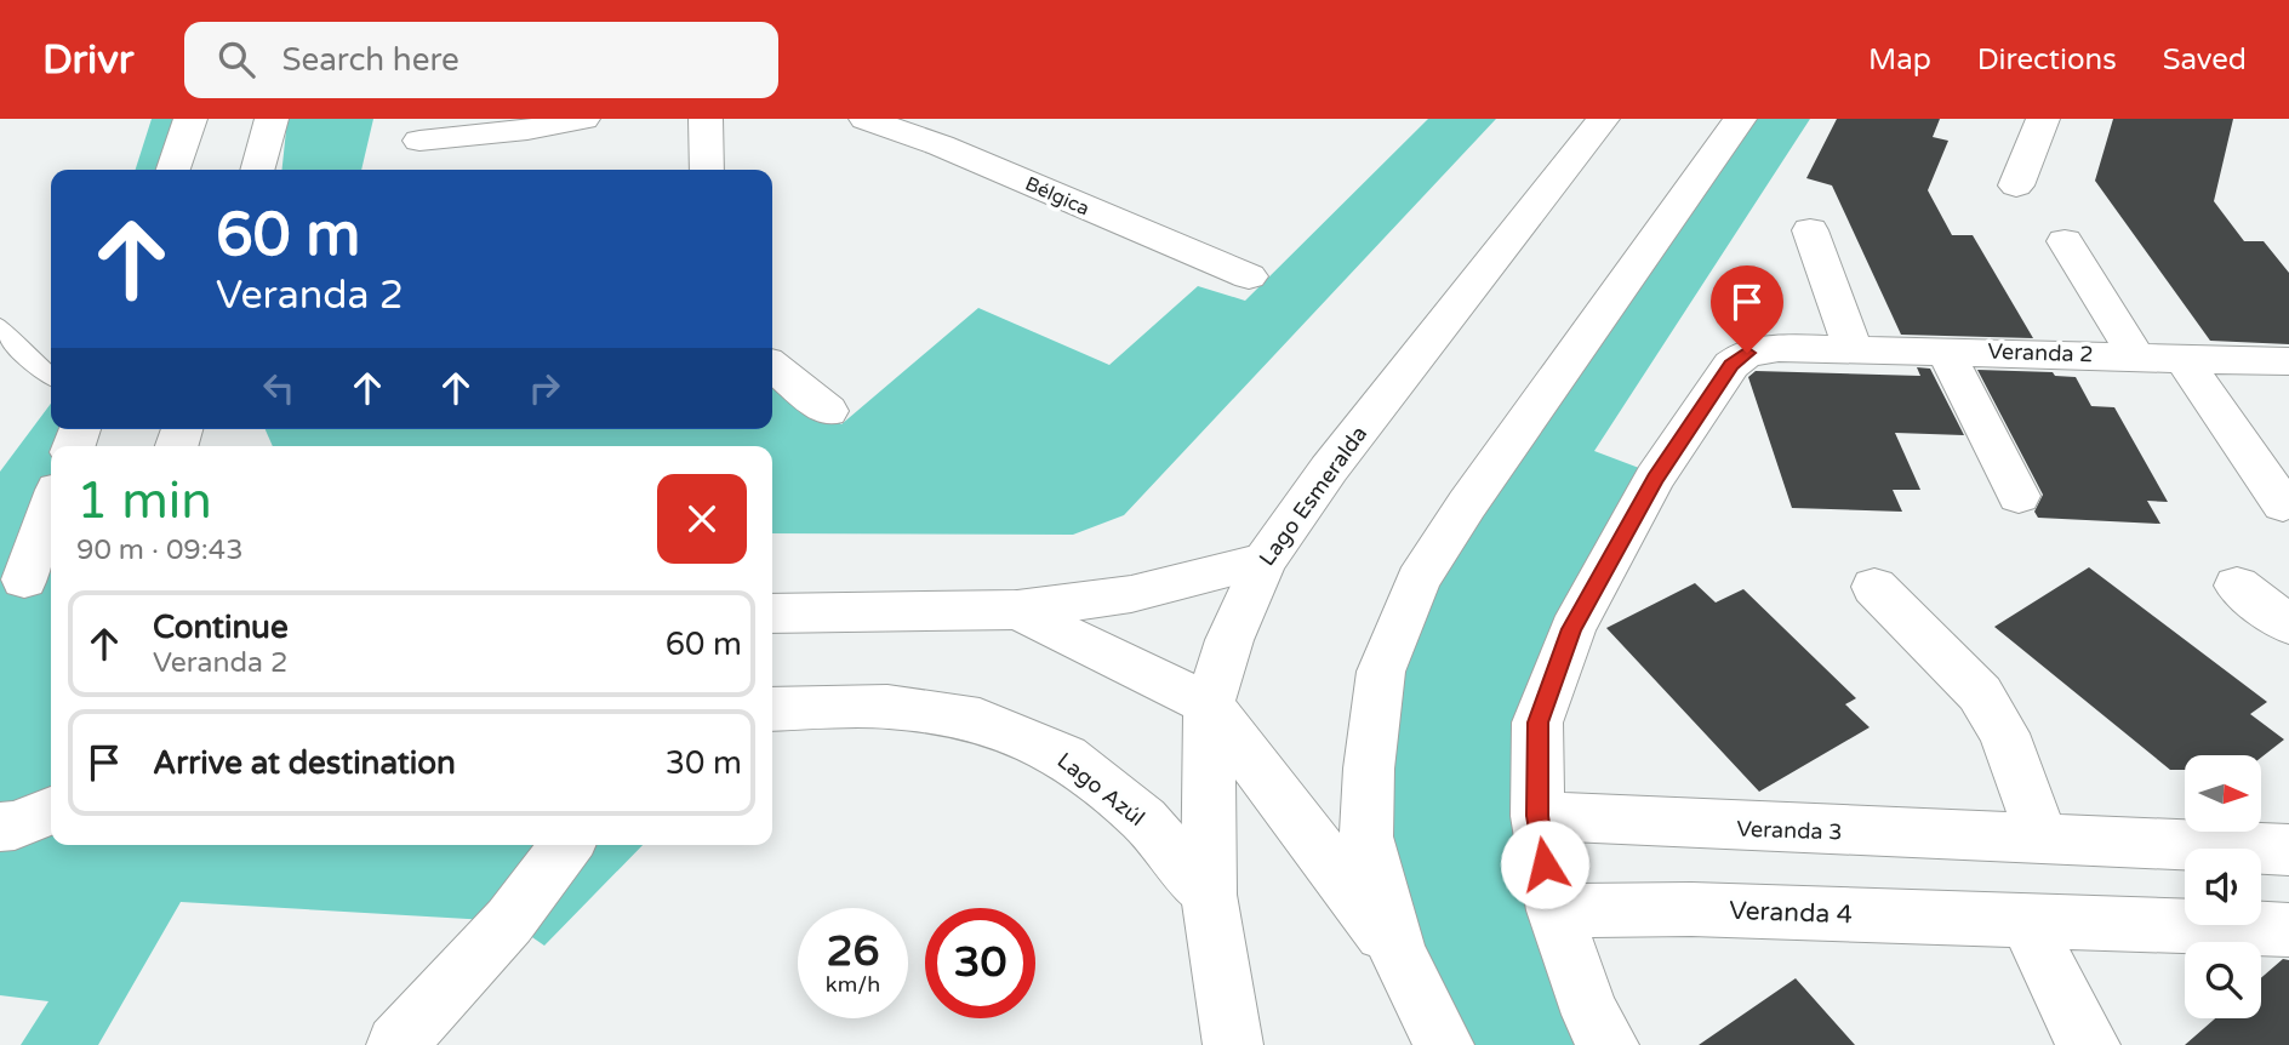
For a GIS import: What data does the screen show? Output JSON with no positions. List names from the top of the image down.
{
  "streets": {
    "street": [
      "Bélgica",
      "Veranda 2",
      "Lago Esmeralda",
      "Lago Azúl",
      "Veranda 3",
      "Veranda 4"
    ]
  },
  "crossings": [
    ["Veranda 2", "Veranda 3"],
    ["Lago Esmeralda", "Lago Azúl"]
  ],
  "north": "right",
  "page": {
    "header": "Drivr",
    "search": "Search here",
    "nav": ["Map", "Directions", "Saved"],
    "turn": ["60 m", "Veranda 2"],
    "heading": ["1 min", "90 m · 09:43"],
    "list": [
      {
        "name": "Continue",
        "note": "Veranda 2",
        "value": "60 m"
      },
      {
        "name": "Arrive at destination",
        "value": "30 m"
      }
    ],
    "speed": "26 km/h",
    "limit": "30"
  }
}
